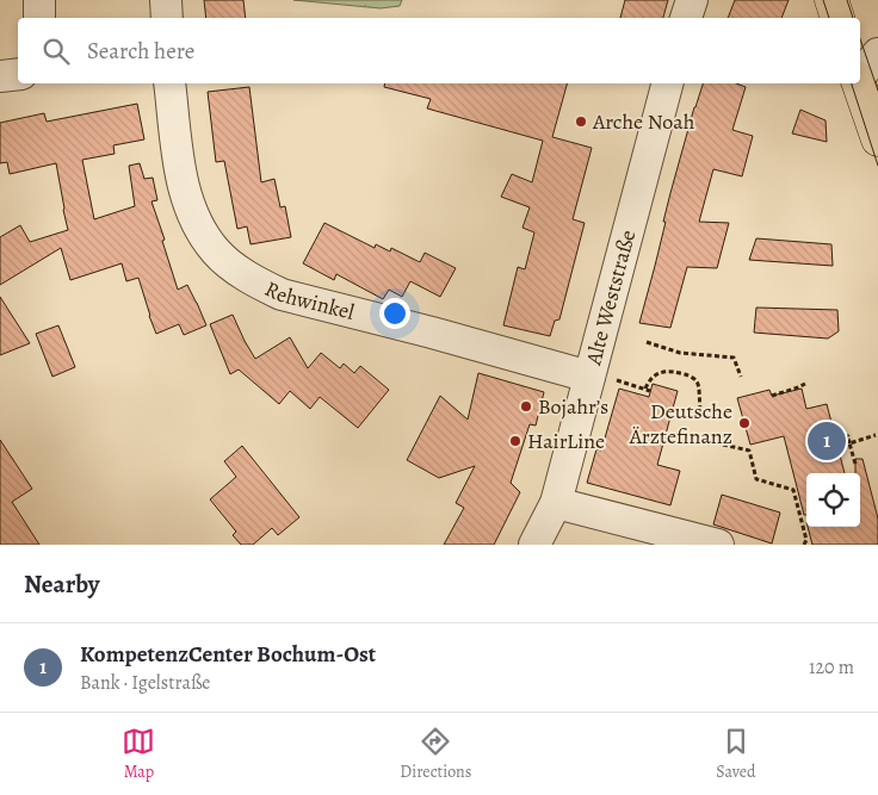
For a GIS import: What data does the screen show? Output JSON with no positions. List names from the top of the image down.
{
  "streets": {
    "street": ["Alte Weststraße", "Rehwinkel"]
  },
  "crossings": [
    ["Alte Weststraße", "Rehwinkel"]
  ],
  "places": [
    "Arche Noah",
    "Bojahr’s",
    "Deutsche Ärztefinanz",
    "HairLine"
  ],
  "page": {
    "search": "Search here",
    "pins": "1",
    "heading": "Nearby",
    "list": [
      {
        "mark": "1",
        "name": "KompetenzCenter Bochum-Ost",
        "note": "Bank · Igelstraße",
        "value": "120 m"
      }
    ],
    "nav": ["Map", "Directions", "Saved"]
  }
}
